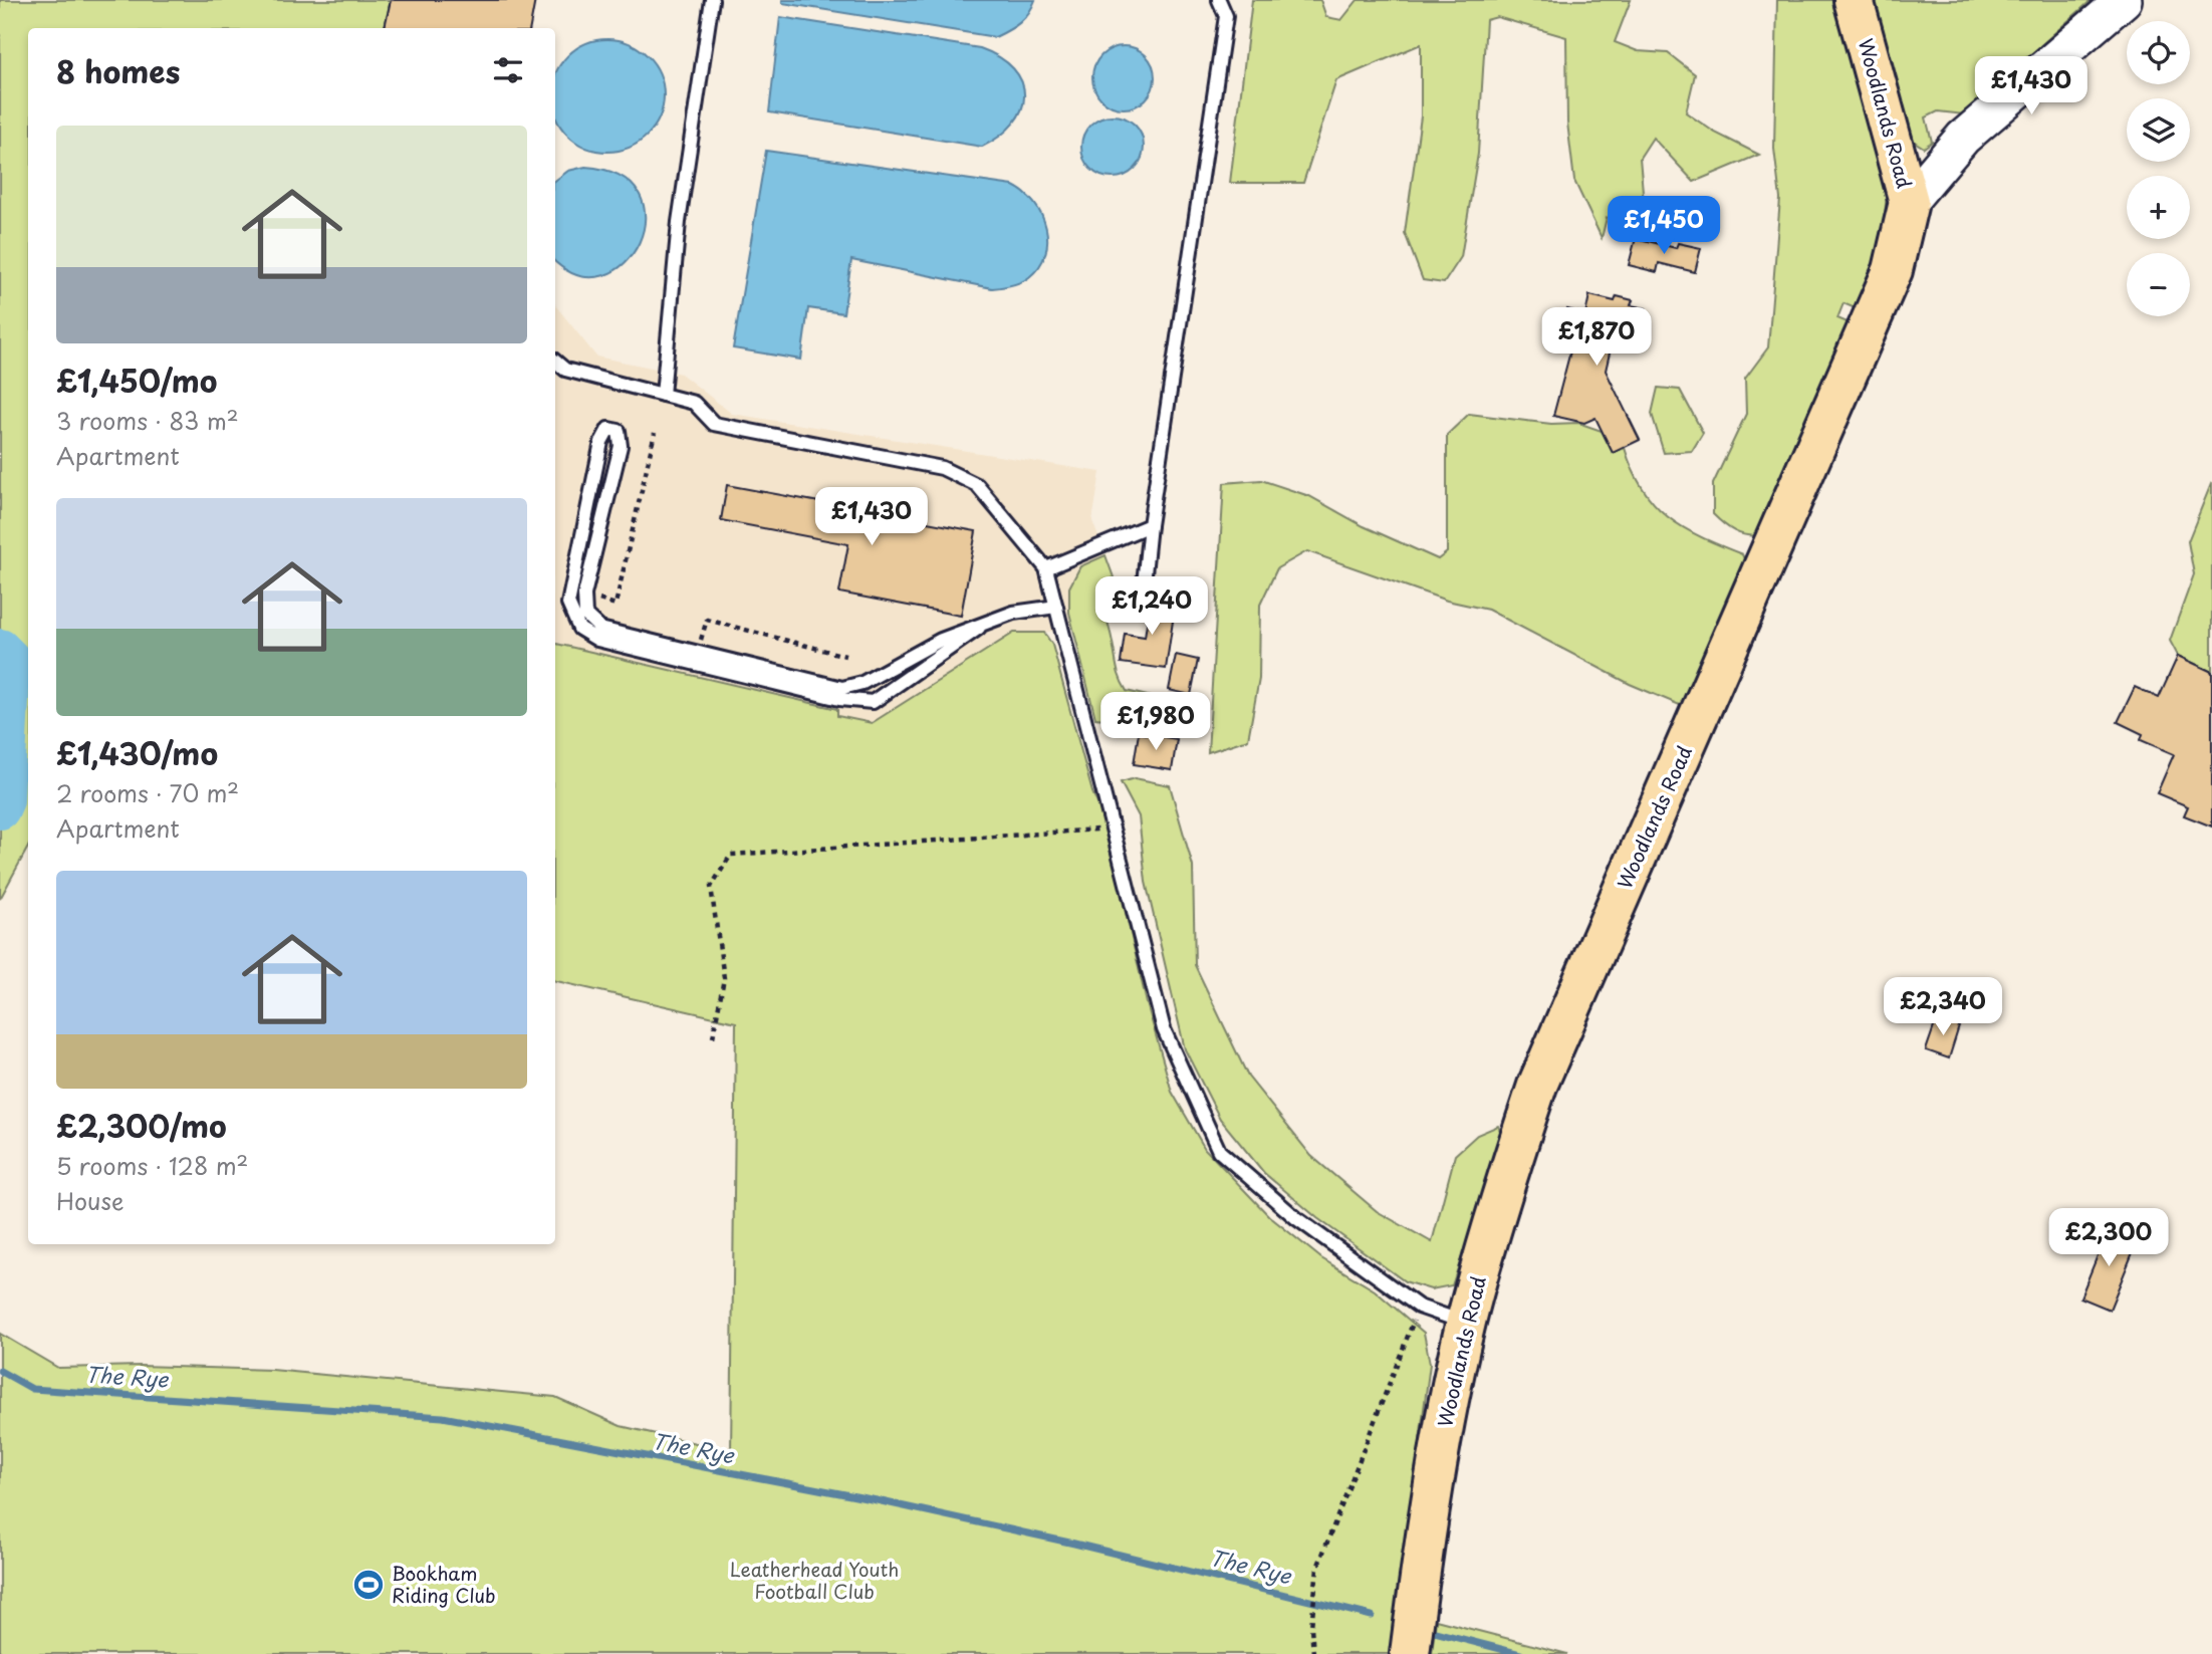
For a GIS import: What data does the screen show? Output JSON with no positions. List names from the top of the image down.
{
  "streets": {
    "main road": ["Woodlands Road"]
  },
  "water": ["The Rye"],
  "parks": ["Leatherhead Youth Football Club"],
  "places": {
    "sports": ["Bookham Riding Club"]
  },
  "page": {
    "map_buttons": ["+", "−"],
    "heading": "8 homes",
    "price": [
      "£1,430",
      "£1,450",
      "£1,870",
      "£1,430",
      "£1,240",
      "£1,980",
      "£2,340",
      "£2,300"
    ],
    "list": [
      {
        "name": "£1,450/mo",
        "note": "3 rooms · 83 m² · Apartment"
      },
      {
        "name": "£1,430/mo",
        "note": "2 rooms · 70 m² · Apartment"
      },
      {
        "name": "£2,300/mo",
        "note": "5 rooms · 128 m² · House"
      }
    ]
  }
}
